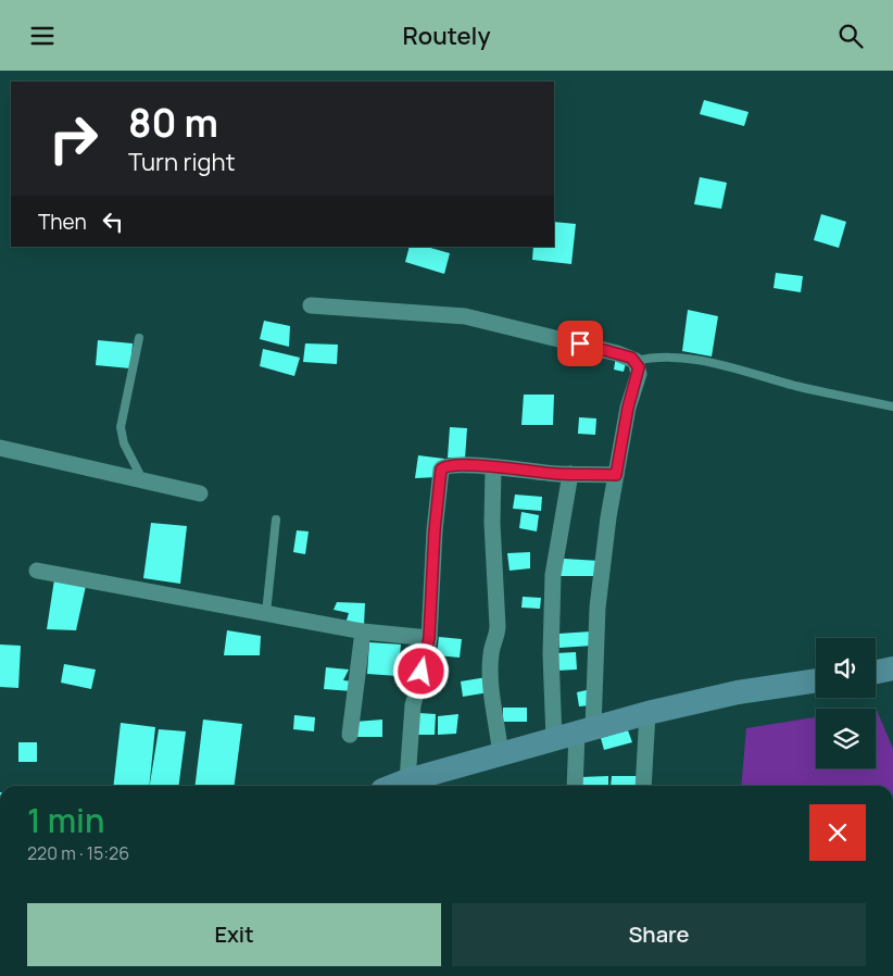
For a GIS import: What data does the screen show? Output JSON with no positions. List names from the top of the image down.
{
  "page": {
    "header": "Routely",
    "turn": ["80 m", "Turn right"],
    "then": "Then",
    "heading": ["1 min", "220 m · 15:26"],
    "buttons": ["Exit", "Share"]
  }
}
